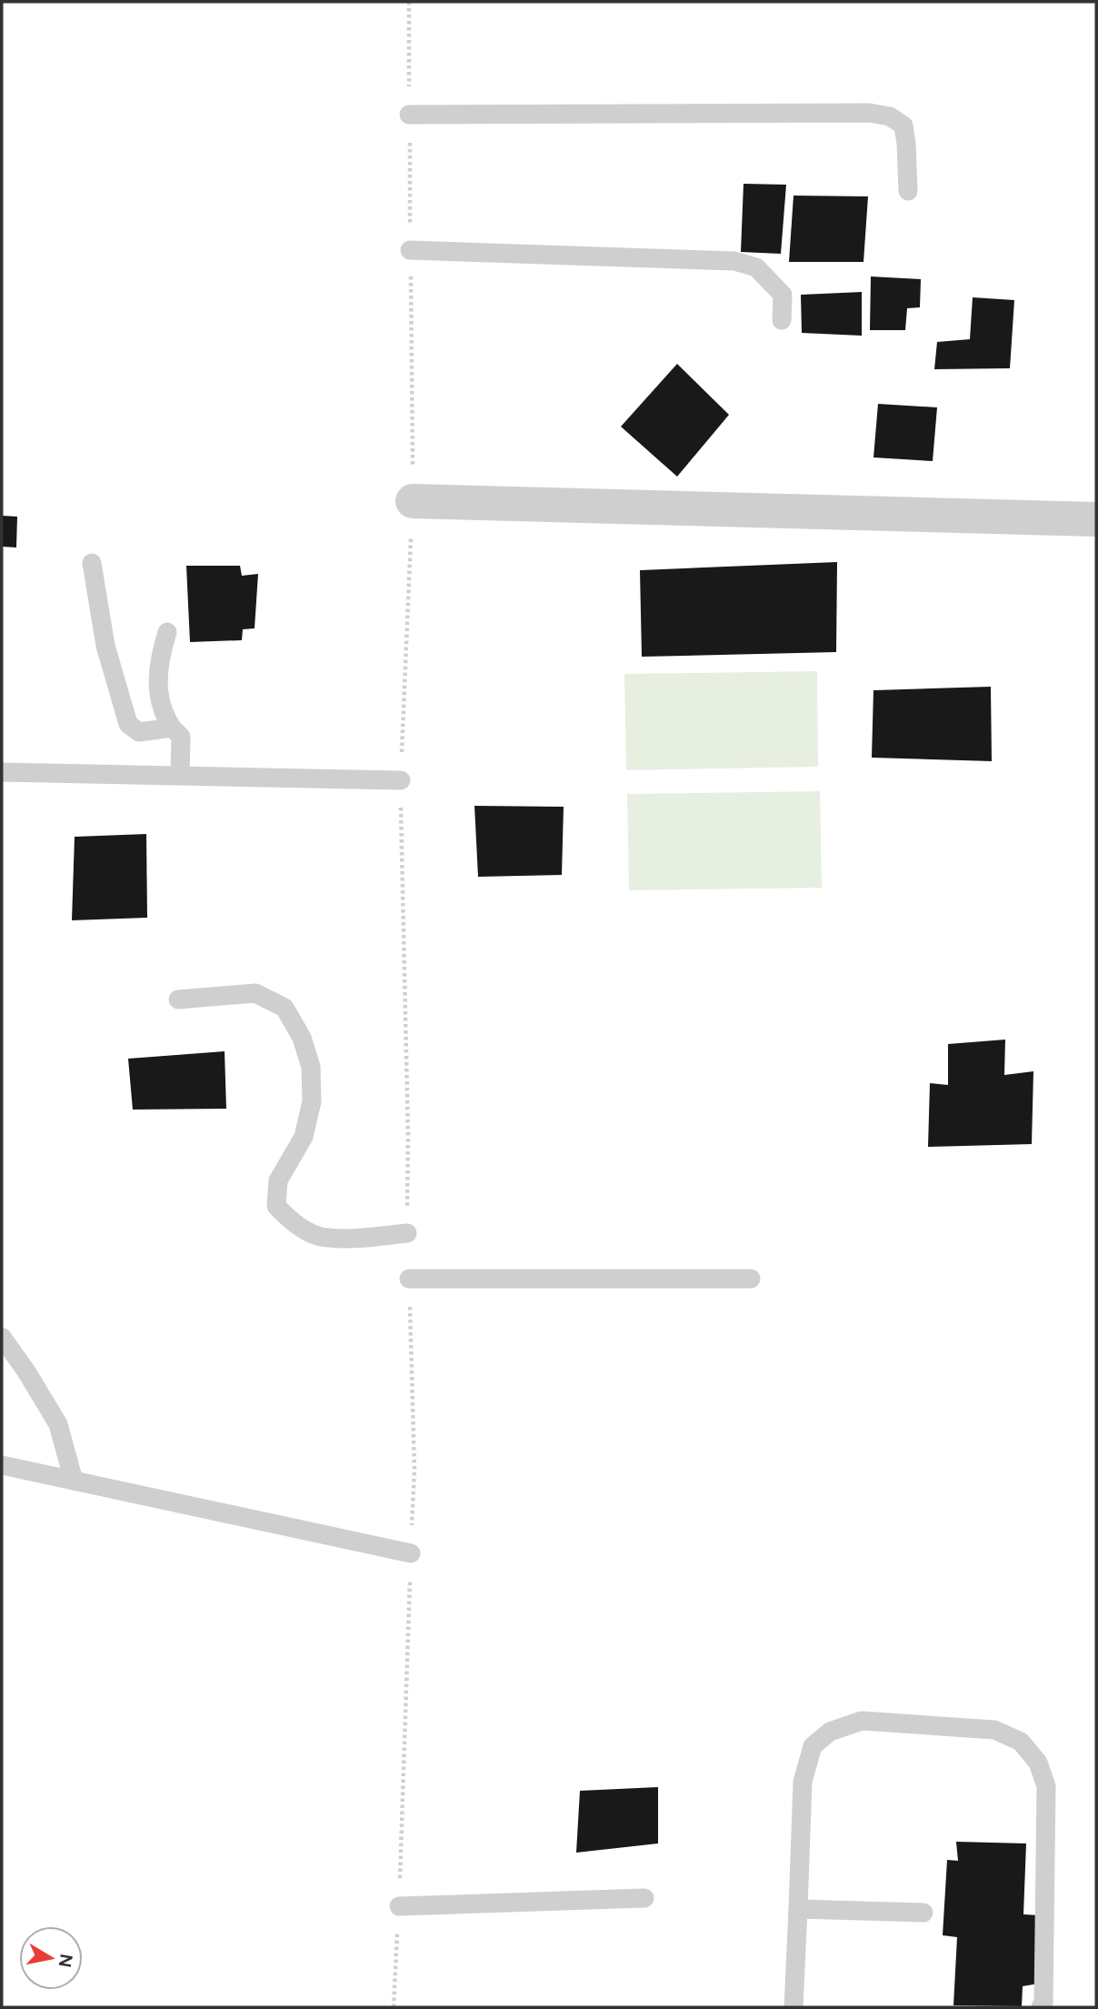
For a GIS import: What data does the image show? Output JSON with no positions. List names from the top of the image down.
{
  "north": "right"
}
